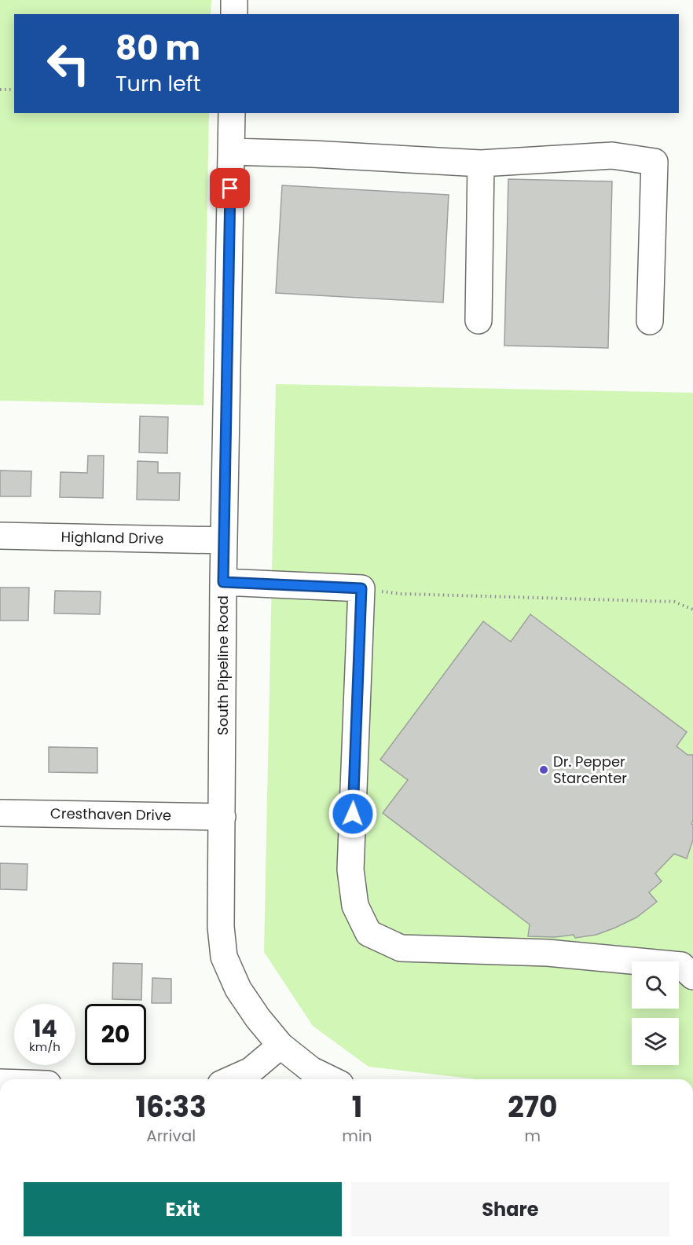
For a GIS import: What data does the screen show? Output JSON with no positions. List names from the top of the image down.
{
  "streets": {
    "street": ["Highland Drive", "South Pipeline Road", "Cresthaven Drive"]
  },
  "crossings": [
    ["Highland Drive", "South Pipeline Road"],
    ["South Pipeline Road", "Cresthaven Drive"]
  ],
  "places": ["Dr. Pepper Starcenter"],
  "page": {
    "turn": ["80 m", "Turn left"],
    "speed": "14 km/h",
    "limit": "20",
    "eta": [
      "16:33",
      "Arrival",
      "1",
      "min",
      "270",
      "m"
    ],
    "buttons": ["Exit", "Share"]
  }
}
